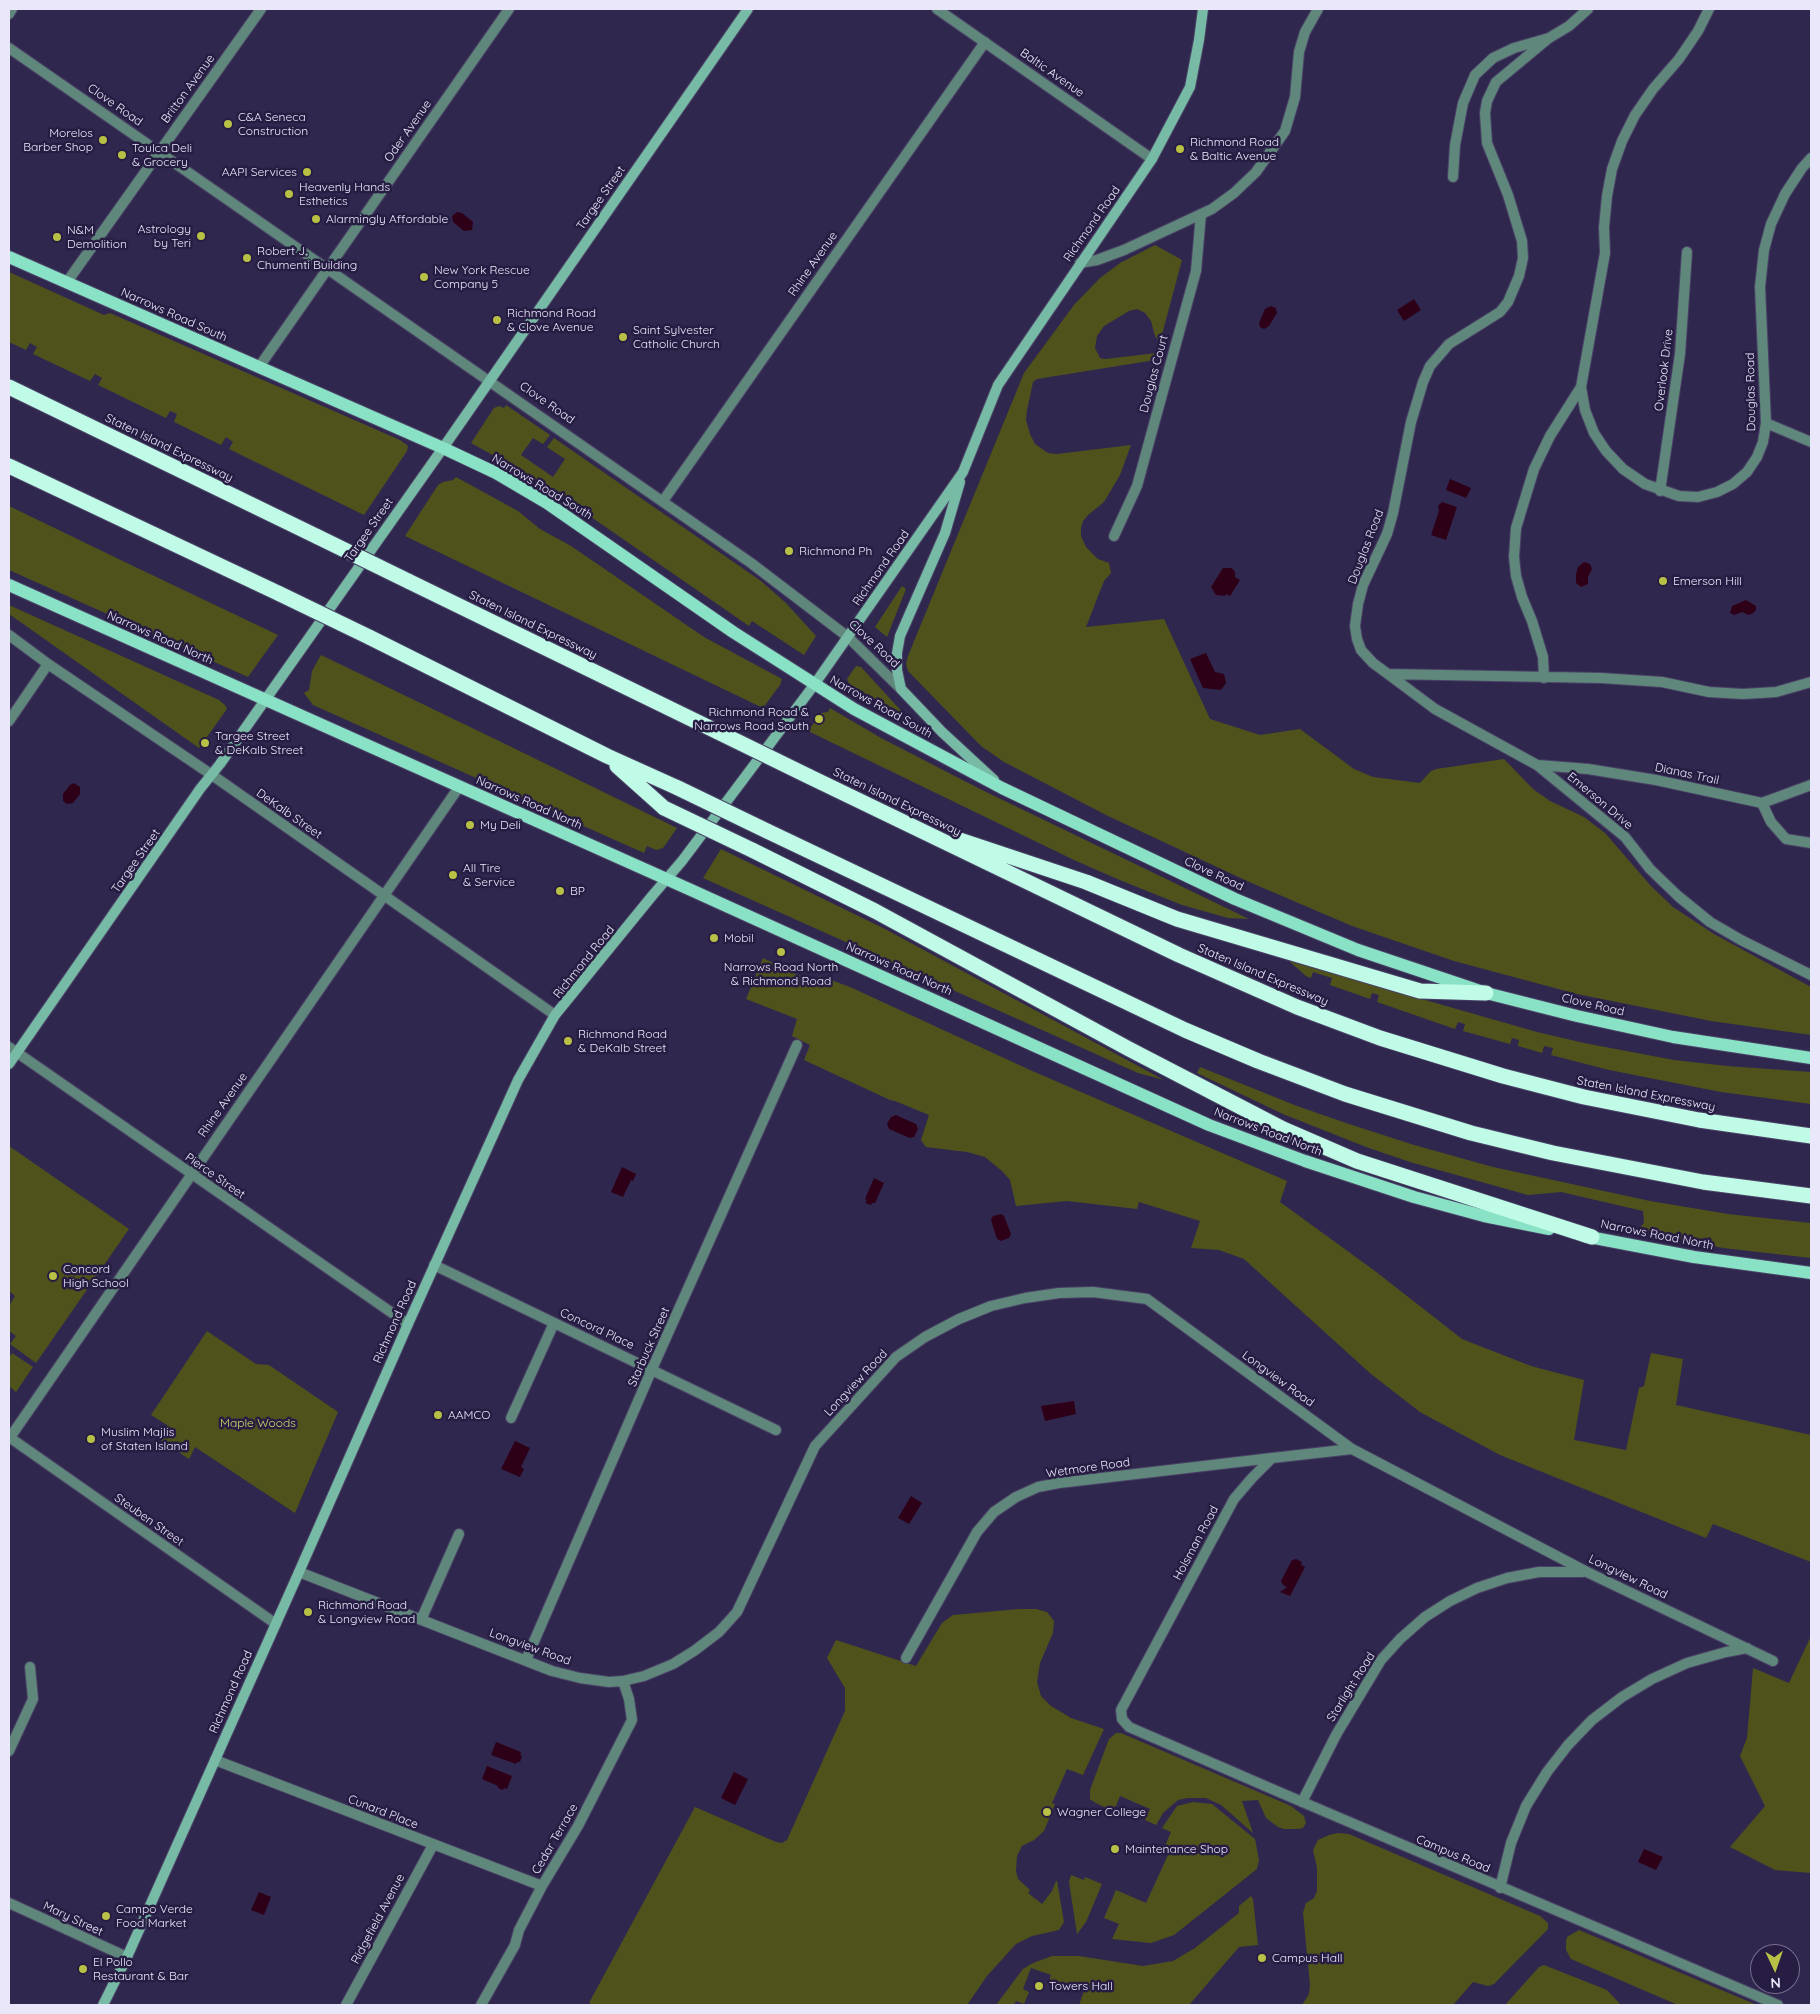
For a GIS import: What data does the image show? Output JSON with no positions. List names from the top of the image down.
{
  "streets": {
    "highway": ["Staten Island Expressway"],
    "main road": [
      "Clove Road",
      "Targee Street",
      "Richmond Road",
      "Narrows Road South",
      "Narrows Road North"
    ],
    "street": [
      "Baltic Avenue",
      "Britton Avenue",
      "Oder Avenue",
      "Rhine Avenue",
      "Overlook Drive",
      "Douglas Court",
      "Douglas Road",
      "Dianas Trail",
      "Emerson Drive",
      "DeKalb Street",
      "Pierce Street",
      "Concord Place",
      "Starbuck Street",
      "Longview Road",
      "Wetmore Road",
      "Steuben Street",
      "Holsman Road",
      "Starlight Road",
      "Cunard Place",
      "Cedar Terrace",
      "Campus Road",
      "Mary Street",
      "Ridgefield Avenue"
    ]
  },
  "crossings": [
    ["Baltic Avenue", "Richmond Road"],
    ["Baltic Avenue", "Rhine Avenue"],
    ["Britton Avenue", "Clove Road"],
    ["Britton Avenue", "Narrows Road South"],
    ["Clove Road", "Oder Avenue"],
    ["Clove Road", "Targee Street"],
    ["Clove Road", "Richmond Road"],
    ["Clove Road", "Rhine Avenue"],
    ["Clove Road", "Narrows Road South"],
    ["Oder Avenue", "Narrows Road South"],
    ["Targee Street", "Narrows Road South"],
    ["Targee Street", "Narrows Road North"],
    ["Targee Street", "DeKalb Street"],
    ["Targee Street", "Pierce Street"],
    ["Richmond Road", "Narrows Road South"],
    ["Richmond Road", "Narrows Road North"],
    ["Richmond Road", "DeKalb Street"],
    ["Richmond Road", "Pierce Street"],
    ["Richmond Road", "Concord Place"],
    ["Richmond Road", "Longview Road"],
    ["Richmond Road", "Steuben Street"],
    ["Richmond Road", "Cunard Place"],
    ["Richmond Road", "Mary Street"],
    ["Rhine Avenue", "Narrows Road North"],
    ["Rhine Avenue", "DeKalb Street"],
    ["Rhine Avenue", "Pierce Street"],
    ["Rhine Avenue", "Steuben Street"],
    ["Overlook Drive", "Douglas Road"],
    ["Douglas Road", "Emerson Drive"],
    ["Dianas Trail", "Emerson Drive"],
    ["Concord Place", "Starbuck Street"],
    ["Starbuck Street", "Longview Road"],
    ["Longview Road", "Starlight Road"],
    ["Longview Road", "Cedar Terrace"],
    ["Wetmore Road", "Holsman Road"],
    ["Holsman Road", "Campus Road"],
    ["Starlight Road", "Campus Road"],
    ["Cunard Place", "Cedar Terrace"],
    ["Cunard Place", "Ridgefield Avenue"]
  ],
  "parks": ["Maple Woods"],
  "places": [
    "C&A Seneca Construction",
    "Morelos Barber Shop",
    "Richmond Road & Baltic Avenue",
    "Toulca Deli & Grocery",
    "AAPI Services",
    "Heavenly Hands Esthetics",
    "Alarmingly Affordable",
    "Astrology by Teri",
    "N&M Demolition",
    "Robert J. Chumenti Building",
    "New York Rescue Company 5",
    "Richmond Road & Clove Avenue",
    "Saint Sylvester Catholic Church",
    "Richmond Ph",
    "Emerson Hill",
    "Richmond Road & Narrows Road South",
    "Targee Street & DeKalb Street",
    "My Deli",
    "All Tire & Service",
    "BP",
    "Mobil",
    "Narrows Road North & Richmond Road",
    "Richmond Road & DeKalb Street",
    "Concord High School",
    "AAMCO",
    "Muslim Majlis of Staten Island",
    "Richmond Road & Longview Road",
    "Wagner College",
    "Maintenance Shop",
    "Campo Verde Food Market",
    "Campus Hall",
    "El Pollo Restaurant & Bar",
    "Towers Hall"
  ],
  "north": "bottom"
}
